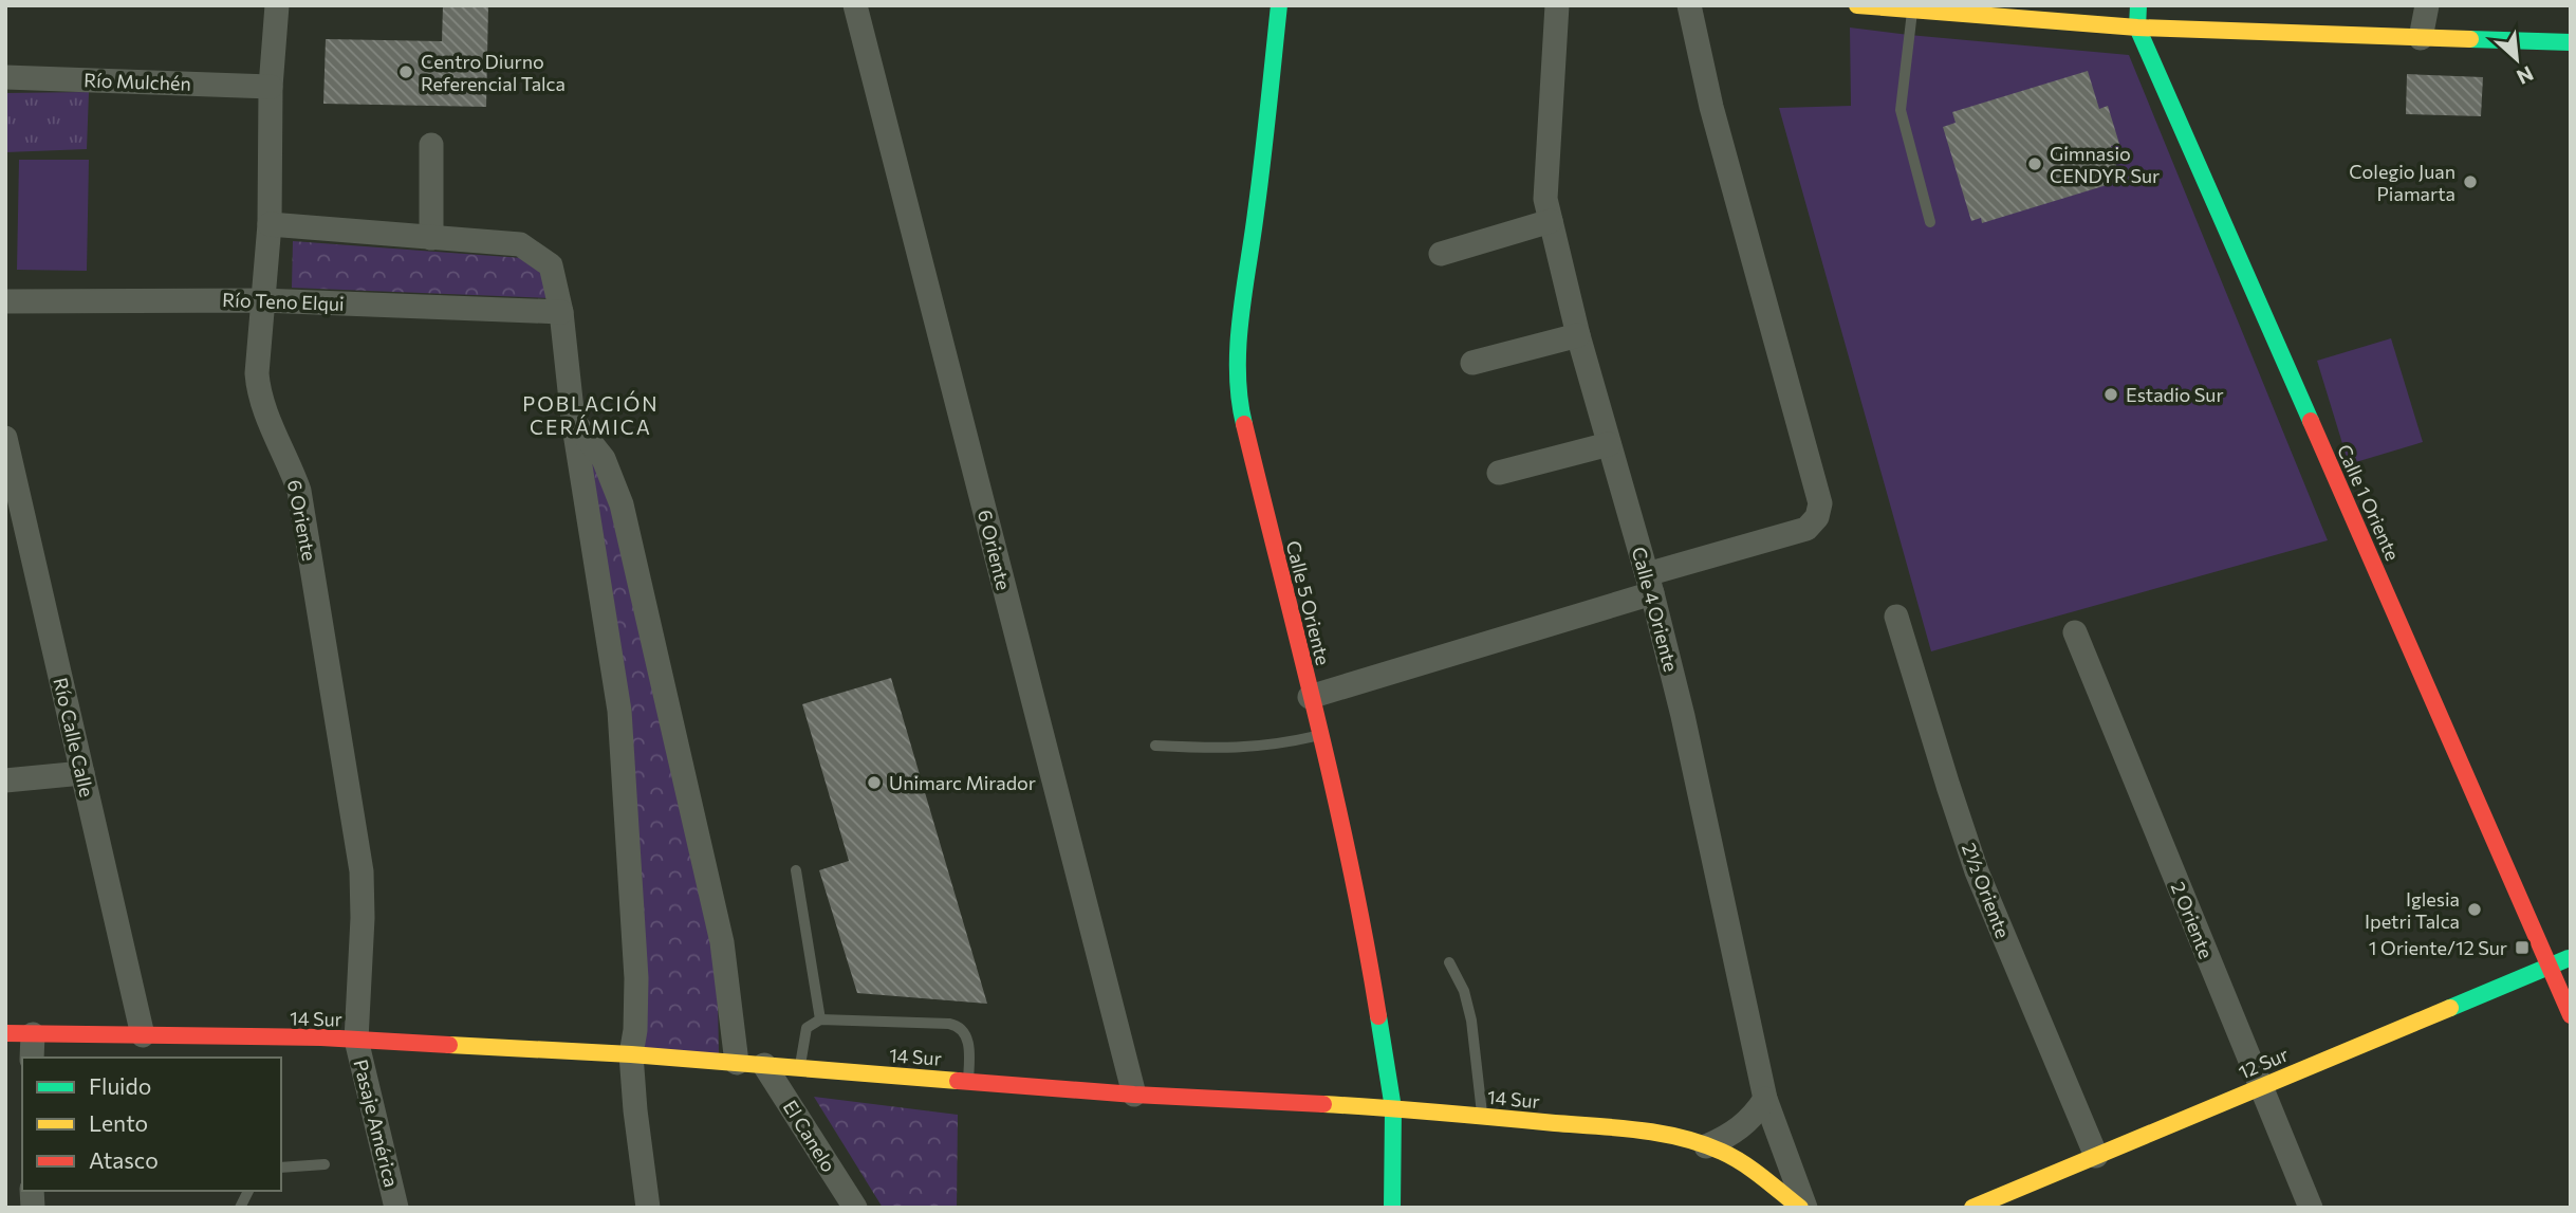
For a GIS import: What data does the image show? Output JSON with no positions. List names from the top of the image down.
{
  "streets": {
    "main road": [
      "Calle 1 Oriente",
      "Calle 5 Oriente",
      "14 Sur",
      "12 Sur"
    ],
    "street": [
      "Río Mulchén",
      "Río Teno Elqui",
      "6 Oriente",
      "Calle 4 Oriente",
      "Río Calle Calle",
      "2½ Oriente",
      "2 Oriente",
      "Pasaje América",
      "El Canelo"
    ]
  },
  "crossings": [
    ["Río Mulchén", "6 Oriente"],
    ["Río Teno Elqui", "6 Oriente"],
    ["Calle 1 Oriente", "12 Sur"],
    ["6 Oriente", "14 Sur"],
    ["6 Oriente", "Pasaje América"],
    ["Calle 5 Oriente", "14 Sur"],
    ["Calle 4 Oriente", "14 Sur"],
    ["Río Calle Calle", "14 Sur"],
    ["2½ Oriente", "12 Sur"],
    ["2 Oriente", "12 Sur"],
    ["14 Sur", "Pasaje América"],
    ["14 Sur", "El Canelo"]
  ],
  "districts": ["POBLACIÓN CERÁMICA"],
  "places": {
    "other": [
      "Centro Diurno Referencial Talca",
      "Gimnasio CENDYR Sur",
      "Colegio Juan Piamarta",
      "Estadio Sur",
      "Unimarc Mirador",
      "Iglesia Ipetri Talca"
    ],
    "transit": ["1 Oriente/12 Sur"]
  },
  "legend": ["Fluido", "Lento", "Atasco"],
  "north": "bottom right"
}
